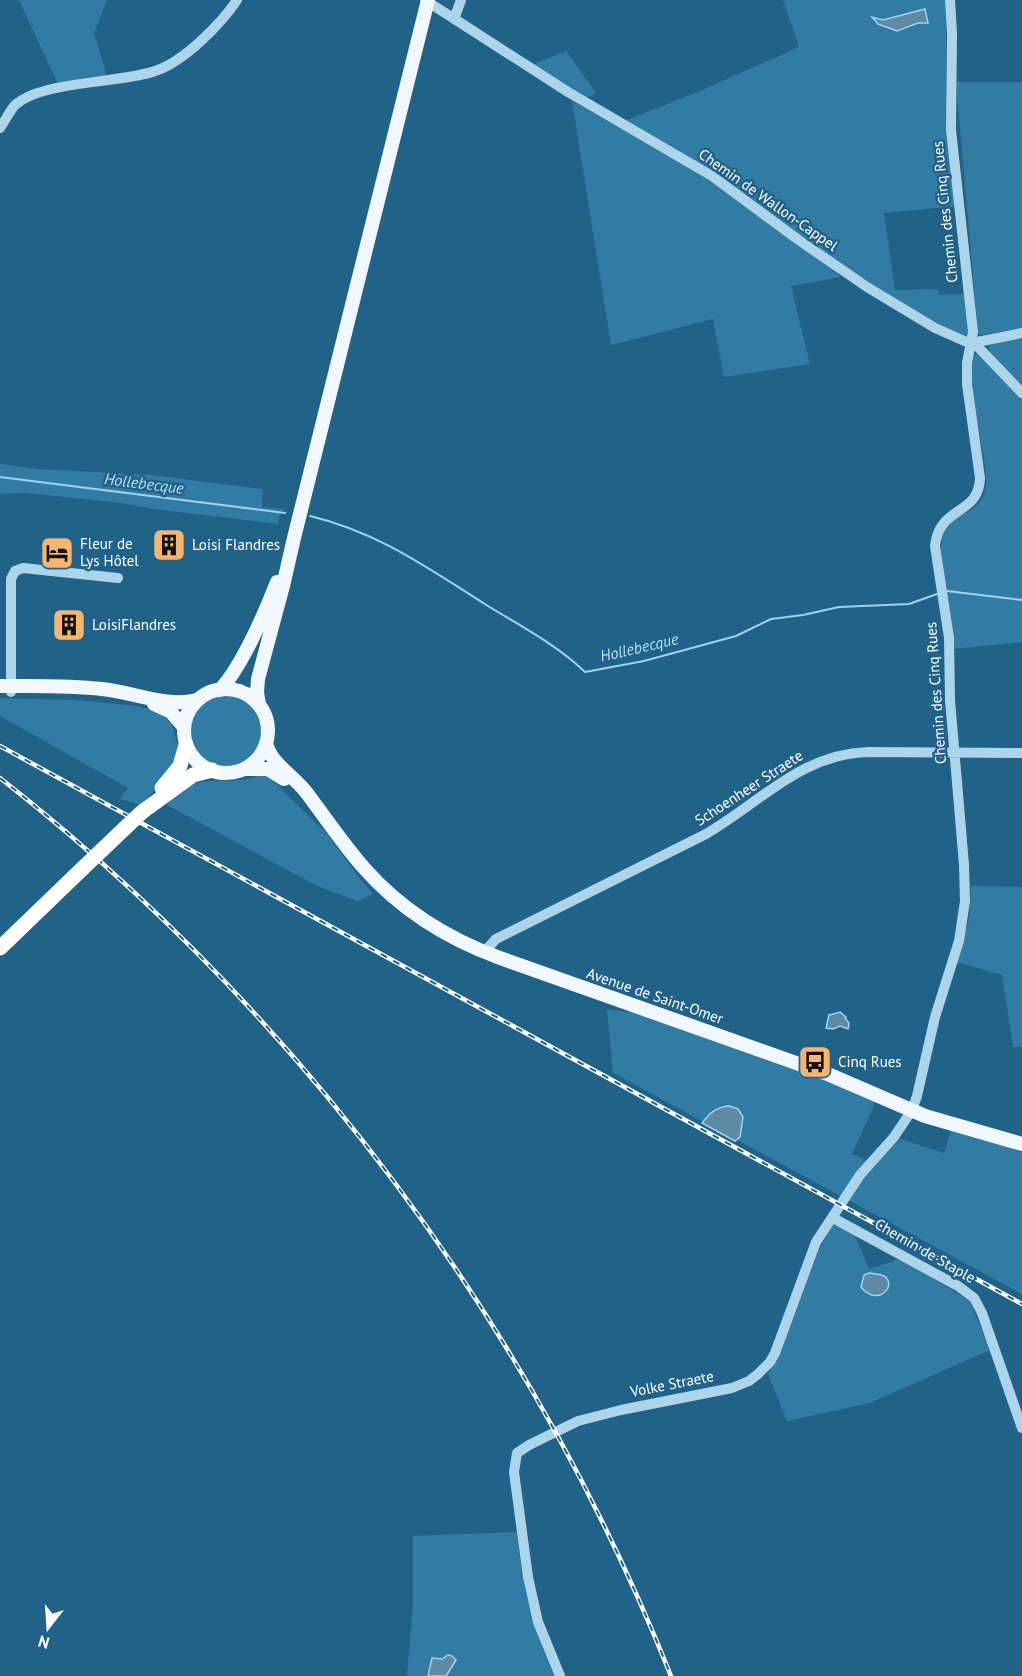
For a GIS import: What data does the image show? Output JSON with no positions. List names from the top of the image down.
{
  "streets": {
    "main road": ["Avenue de Saint-Omer"],
    "street": [
      "Chemin de Wallon-Cappel",
      "Chemin des Cinq Rues",
      "Schoenheer Straete",
      "Chemin de Staple",
      "Volke Straete"
    ]
  },
  "crossings": [
    ["Chemin de Wallon-Cappel", "Chemin des Cinq Rues"],
    ["Chemin des Cinq Rues", "Schoenheer Straete"],
    ["Chemin des Cinq Rues", "Avenue de Saint-Omer"],
    ["Chemin des Cinq Rues", "Volke Straete"],
    ["Schoenheer Straete", "Avenue de Saint-Omer"],
    ["Avenue de Saint-Omer", "Volke Straete"],
    ["Chemin de Staple", "Volke Straete"]
  ],
  "water": ["Hollebecque"],
  "places": {
    "building": ["Loisi Flandres", "LoisiFlandres"],
    "hotel": ["Fleur de Lys Hôtel"],
    "bus stop": ["Cinq Rues"]
  },
  "north": "bottom"
}
